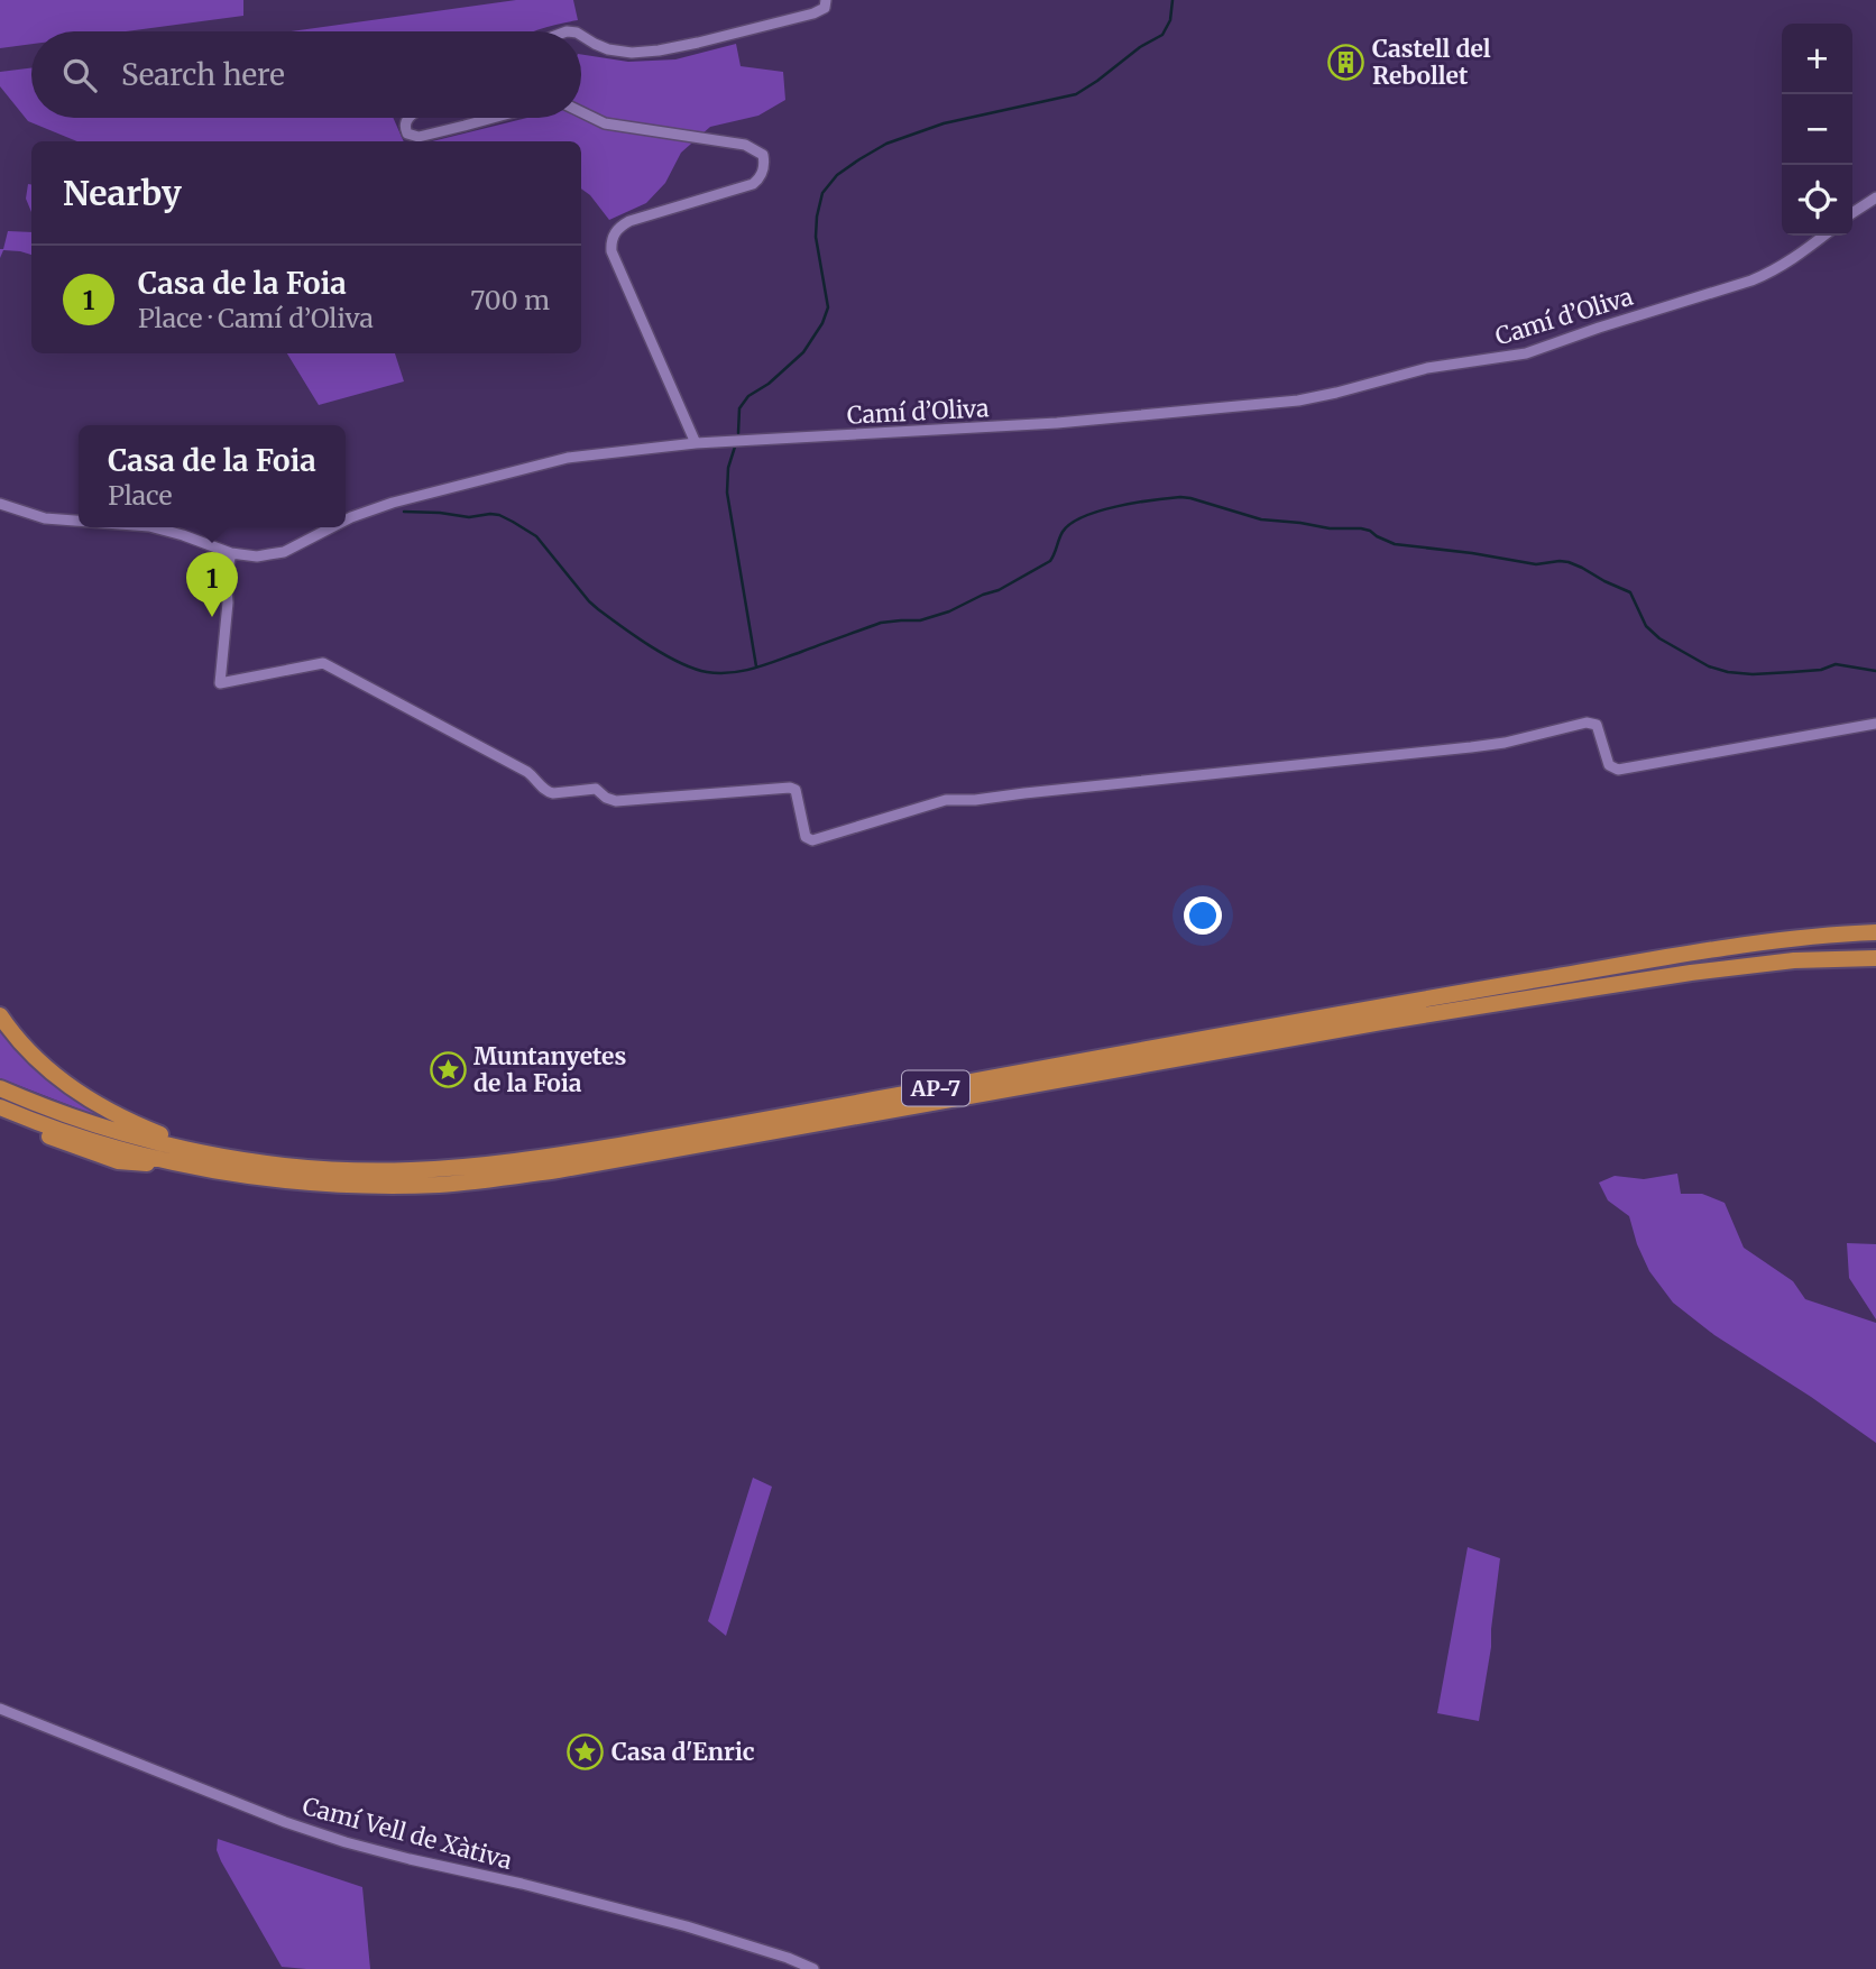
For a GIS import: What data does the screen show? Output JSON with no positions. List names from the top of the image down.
{
  "streets": {
    "highway": ["AP-7"],
    "street": ["Camí d’Oliva", "Camí Vell de Xàtiva"]
  },
  "places": {
    "building": ["Castell del Rebollet"],
    "place": ["Muntanyetes de la Foia", "Casa d'Enric"]
  },
  "page": {
    "map_buttons": ["+", "−"],
    "search": "Search here",
    "heading": "Nearby",
    "list": [
      {
        "mark": "1",
        "name": "Casa de la Foia",
        "note": "Place · Camí d’Oliva",
        "value": "700 m"
      }
    ],
    "popup": ["Casa de la Foia", "Place"],
    "pins": "1"
  }
}
